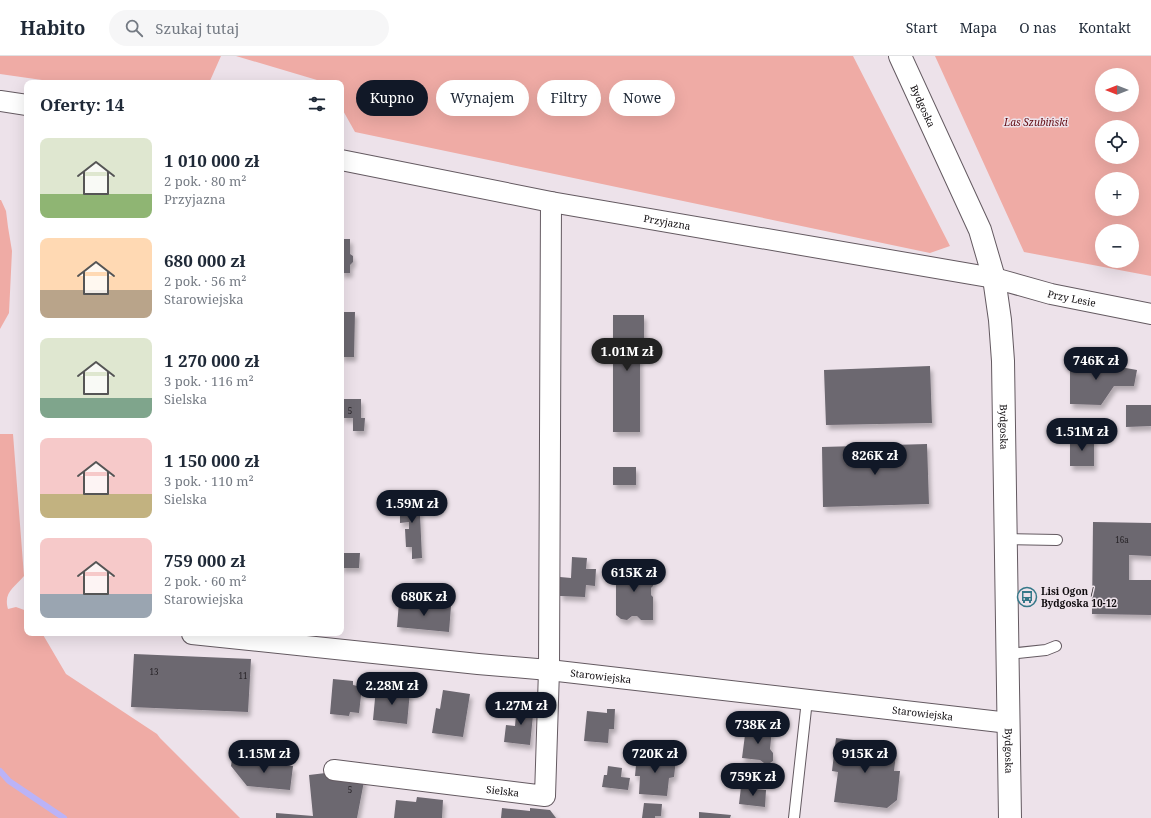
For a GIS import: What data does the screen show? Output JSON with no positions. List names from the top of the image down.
{
  "streets": {
    "main road": ["Bydgoska"],
    "street": [
      "Przyjazna",
      "Przy Lesie",
      "Starowiejska",
      "Sielska"
    ]
  },
  "crossings": [
    ["Bydgoska", "Przyjazna"],
    ["Bydgoska", "Przy Lesie"],
    ["Bydgoska", "Starowiejska"],
    ["Przyjazna", "Przy Lesie"],
    ["Starowiejska", "Sielska"]
  ],
  "parks": ["Las Szubiński"],
  "places": {
    "bus stop": ["Lisi Ogon / Bydgoska 10-12"]
  },
  "house_numbers": [
    "5",
    "16a",
    "13",
    "11",
    "5"
  ],
  "north": "left",
  "page": {
    "header": "Habito",
    "search": "Szukaj tutaj",
    "nav": [
      "Start",
      "Mapa",
      "O nas",
      "Kontakt"
    ],
    "map_buttons": ["+", "−"],
    "chip": [
      "Kupno",
      "Wynajem",
      "Filtry",
      "Nowe"
    ],
    "heading": "Oferty: 14",
    "list": [
      {
        "name": "1 010 000 zł",
        "note": "2 pok. · 80 m² · Przyjazna"
      },
      {
        "name": "680 000 zł",
        "note": "2 pok. · 56 m² · Starowiejska"
      },
      {
        "name": "1 270 000 zł",
        "note": "3 pok. · 116 m² · Sielska"
      },
      {
        "name": "1 150 000 zł",
        "note": "3 pok. · 110 m² · Sielska"
      },
      {
        "name": "759 000 zł",
        "note": "2 pok. · 60 m² · Starowiejska"
      }
    ],
    "price": [
      "1.01M zł",
      "746K zł",
      "1.51M zł",
      "826K zł",
      "1.59M zł",
      "615K zł",
      "680K zł",
      "2.28M zł",
      "1.27M zł",
      "738K zł",
      "1.15M zł",
      "720K zł",
      "915K zł",
      "759K zł"
    ]
  }
}
